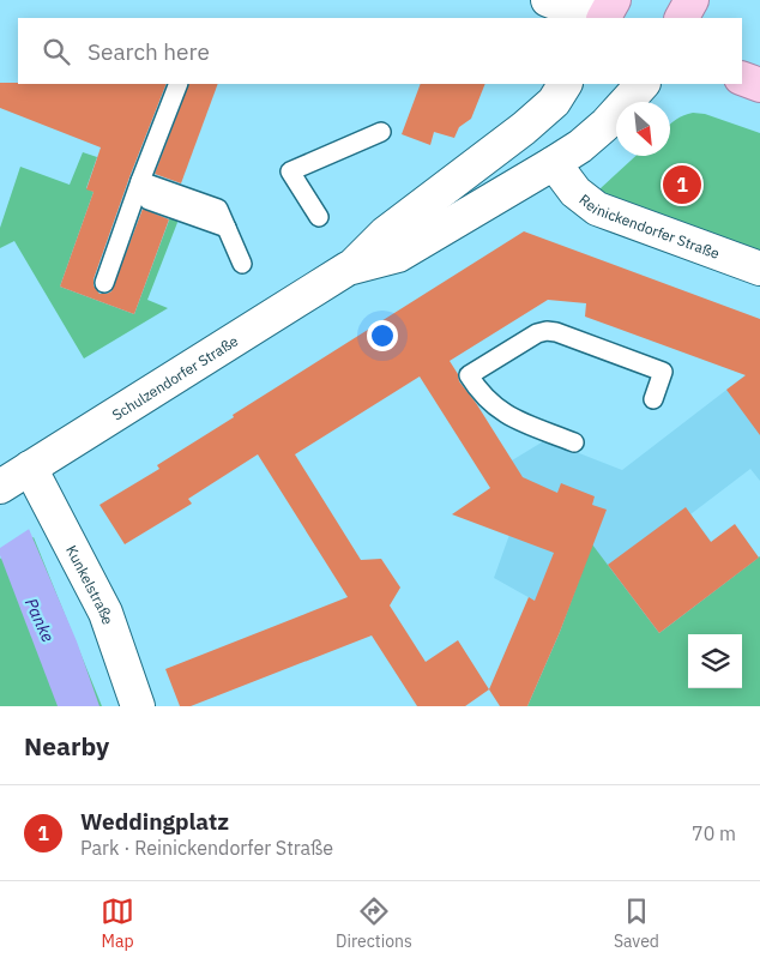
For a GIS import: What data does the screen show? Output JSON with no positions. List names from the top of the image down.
{
  "streets": {
    "street": ["Reinickendorfer Straße", "Schulzendorfer Straße", "Kunkelstraße"]
  },
  "crossings": [
    ["Reinickendorfer Straße", "Schulzendorfer Straße"],
    ["Schulzendorfer Straße", "Kunkelstraße"]
  ],
  "water": ["Panke"],
  "north": "bottom right",
  "page": {
    "search": "Search here",
    "pins": "1",
    "heading": "Nearby",
    "list": [
      {
        "mark": "1",
        "name": "Weddingplatz",
        "note": "Park · Reinickendorfer Straße",
        "value": "70 m"
      }
    ],
    "nav": ["Map", "Directions", "Saved"]
  }
}
